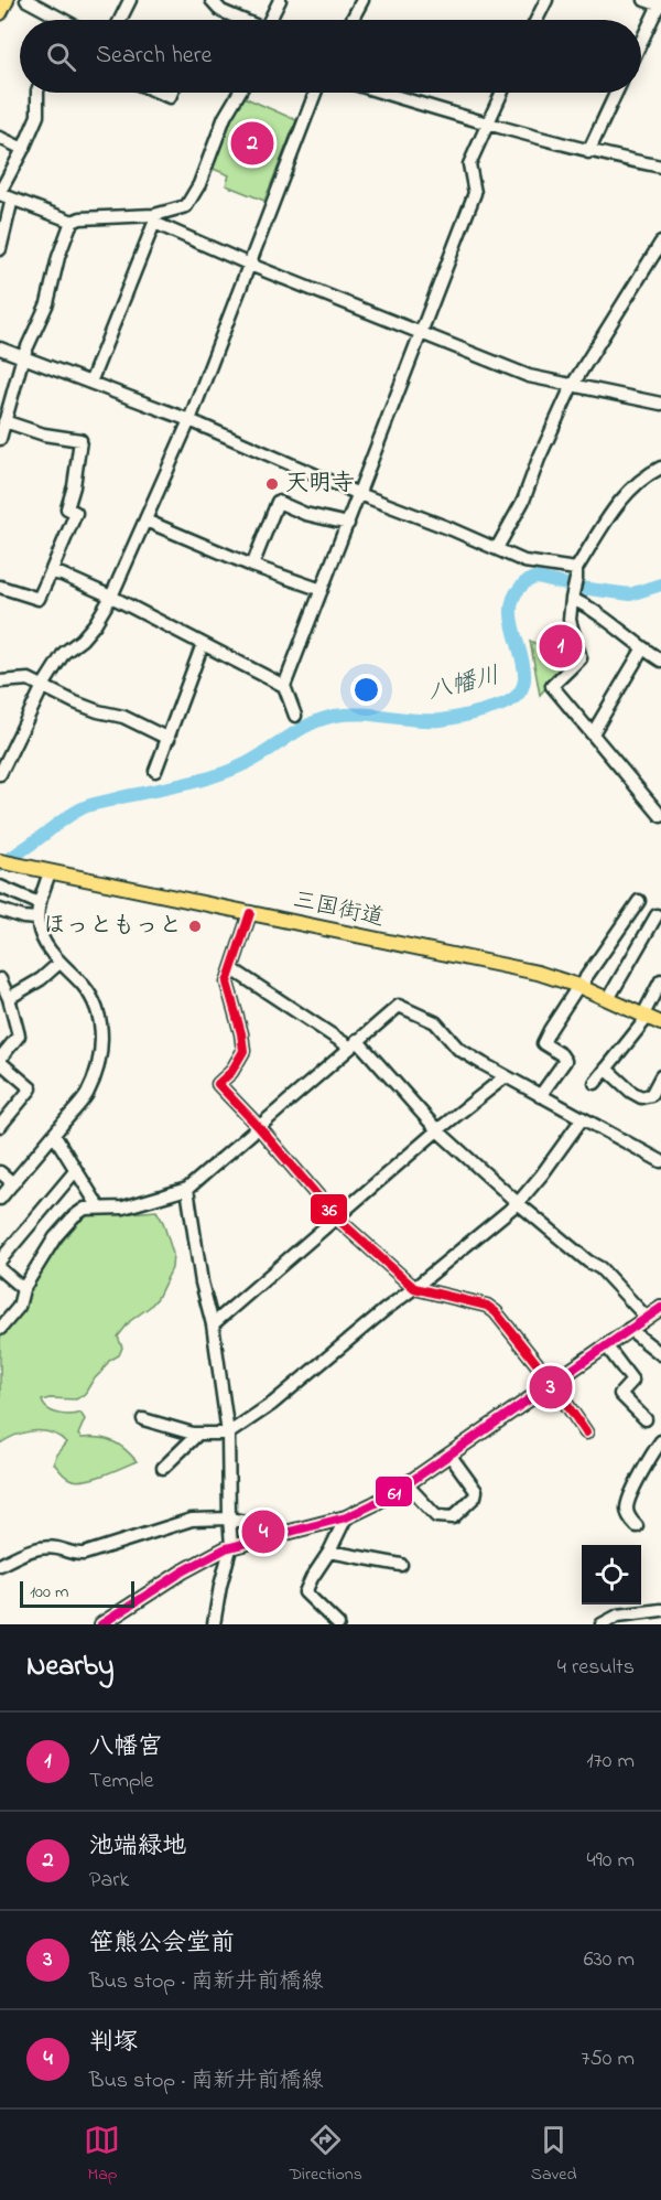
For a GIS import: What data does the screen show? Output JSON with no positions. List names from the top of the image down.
{
  "streets": {
    "main road": ["三国街道"]
  },
  "water": ["八幡川"],
  "places": ["天明寺", "ほっともっと"],
  "lines": ["transit line 36", "transit line 61"],
  "scale_bar": "100 m",
  "page": {
    "search": "Search here",
    "pins": [
      "2",
      "1",
      "3",
      "4"
    ],
    "scale": "100 m",
    "heading": ["Nearby", "4 results"],
    "list": [
      {
        "mark": "1",
        "name": "八幡宮",
        "note": "Temple",
        "value": "170 m"
      },
      {
        "mark": "2",
        "name": "池端緑地",
        "note": "Park",
        "value": "490 m"
      },
      {
        "mark": "3",
        "name": "笹熊公会堂前",
        "note": "Bus stop · 南新井前橋線",
        "value": "630 m"
      },
      {
        "mark": "4",
        "name": "判塚",
        "note": "Bus stop · 南新井前橋線",
        "value": "750 m"
      }
    ],
    "nav": ["Map", "Directions", "Saved"]
  }
}
